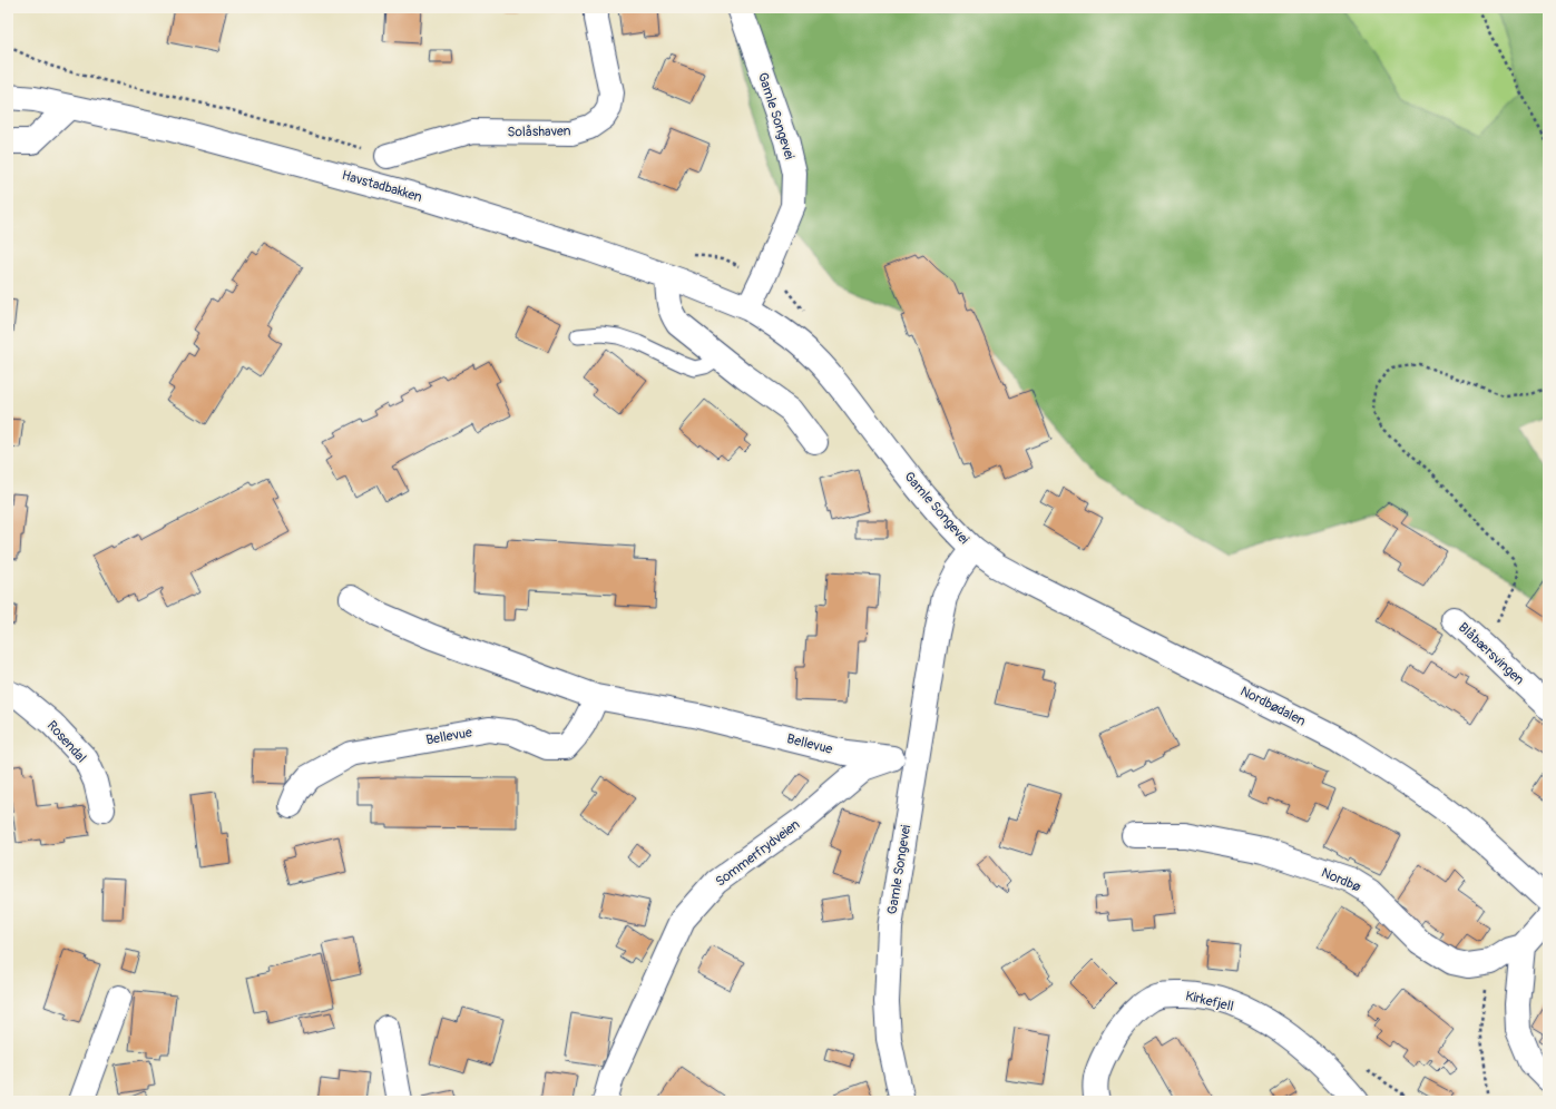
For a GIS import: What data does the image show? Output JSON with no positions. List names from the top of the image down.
{
  "streets": {
    "street": [
      "Gamle Songevei",
      "Solåshaven",
      "Havstadbakken",
      "Blåbærsvingen",
      "Nordbødalen",
      "Bellevue",
      "Rosendal",
      "Sommerfrydveien",
      "Nordbø",
      "Kirkefjell"
    ]
  },
  "crossings": [
    ["Gamle Songevei", "Havstadbakken"],
    ["Gamle Songevei", "Nordbødalen"],
    ["Gamle Songevei", "Sommerfrydveien"],
    ["Bellevue", "Sommerfrydveien"]
  ]
}
